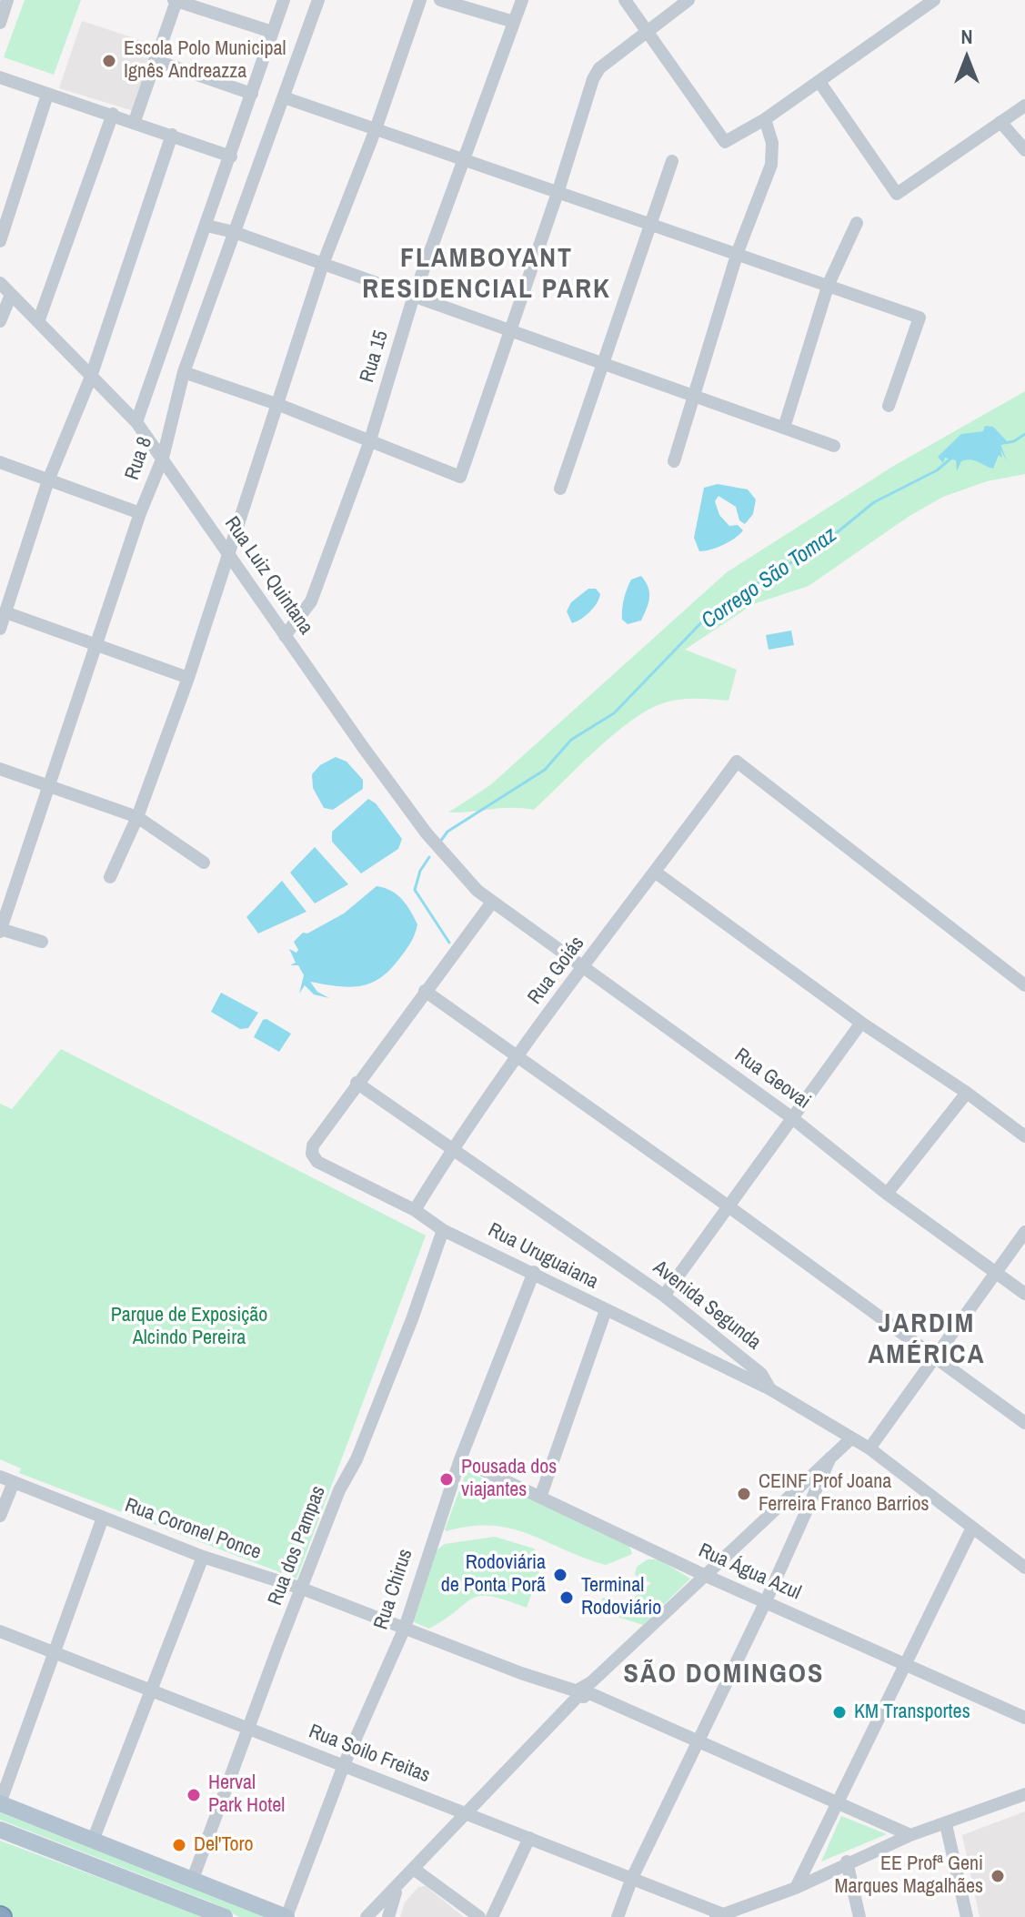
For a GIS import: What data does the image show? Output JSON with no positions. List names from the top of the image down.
{
  "streets": {
    "street": [
      "Rua 15",
      "Rua 8",
      "Rua Luiz Quintana",
      "Rua Goiás",
      "Rua Geovai",
      "Rua Uruguaiana",
      "Avenida Segunda",
      "Rua Coronel Ponce",
      "Rua dos Pampas",
      "Rua Água Azul",
      "Rua Chirus",
      "Rua Soilo Freitas"
    ]
  },
  "crossings": [
    ["Rua 15", "Rua Luiz Quintana"],
    ["Rua 8", "Rua Luiz Quintana"],
    ["Rua Luiz Quintana", "Rua Geovai"],
    ["Rua Goiás", "Rua Geovai"],
    ["Rua Goiás", "Rua Uruguaiana"],
    ["Rua Goiás", "Avenida Segunda"],
    ["Rua Uruguaiana", "Avenida Segunda"],
    ["Rua Uruguaiana", "Rua dos Pampas"],
    ["Rua Uruguaiana", "Rua Chirus"],
    ["Rua Coronel Ponce", "Rua dos Pampas"],
    ["Rua Coronel Ponce", "Rua Chirus"],
    ["Rua dos Pampas", "Rua Soilo Freitas"],
    ["Rua Água Azul", "Rua Chirus"],
    ["Rua Chirus", "Rua Soilo Freitas"]
  ],
  "districts": ["FLAMBOYANT RESIDENCIAL PARK", "JARDIM AMÉRICA", "SÃO DOMINGOS"],
  "water": ["Corrego São Tomaz"],
  "parks": ["Parque de Exposição Alcindo Pereira"],
  "places": [
    "Escola Polo Municipal Ignês Andreazza",
    "Pousada dos viajantes",
    "CEINF Prof Joana Ferreira Franco Barrios",
    "Rodoviária de Ponta Porã",
    "Terminal Rodoviário",
    "KM Transportes",
    "Herval Park Hotel",
    "Del'Toro",
    "EE Profª Geni Marques Magalhães"
  ],
  "north": "top"
}
